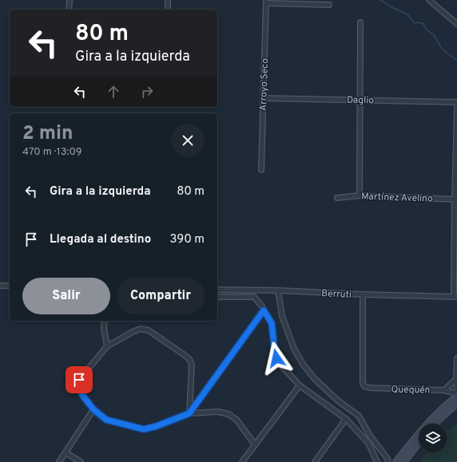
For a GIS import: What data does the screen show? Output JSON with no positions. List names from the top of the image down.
{
  "streets": {
    "street": [
      "Arroyo Seco",
      "Daglio",
      "Martínez Avelino",
      "Berruti",
      "Quequén"
    ]
  },
  "crossings": [
    ["Arroyo Seco", "Daglio"],
    ["Berruti", "Quequén"]
  ],
  "page": {
    "turn": ["80 m", "Gira a la izquierda"],
    "heading": ["2 min", "470 m · 13:09"],
    "list": [
      {
        "name": "Gira a la izquierda",
        "value": "80 m"
      },
      {
        "name": "Llegada al destino",
        "value": "390 m"
      }
    ],
    "buttons": ["Salir", "Compartir"]
  }
}
